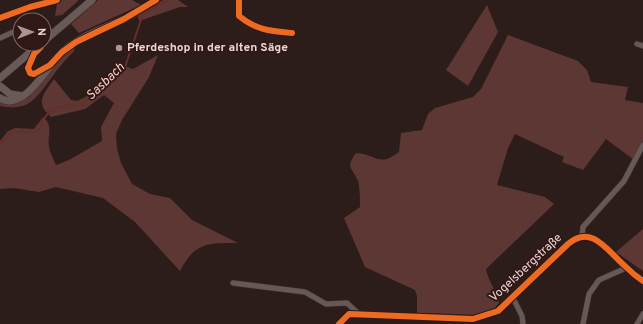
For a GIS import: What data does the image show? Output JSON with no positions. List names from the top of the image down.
{
  "streets": {
    "street": ["Vogelsbergstraße"]
  },
  "water": ["Sasbach"],
  "places": ["Pferdeshop in der alten Säge"],
  "north": "right"
}
